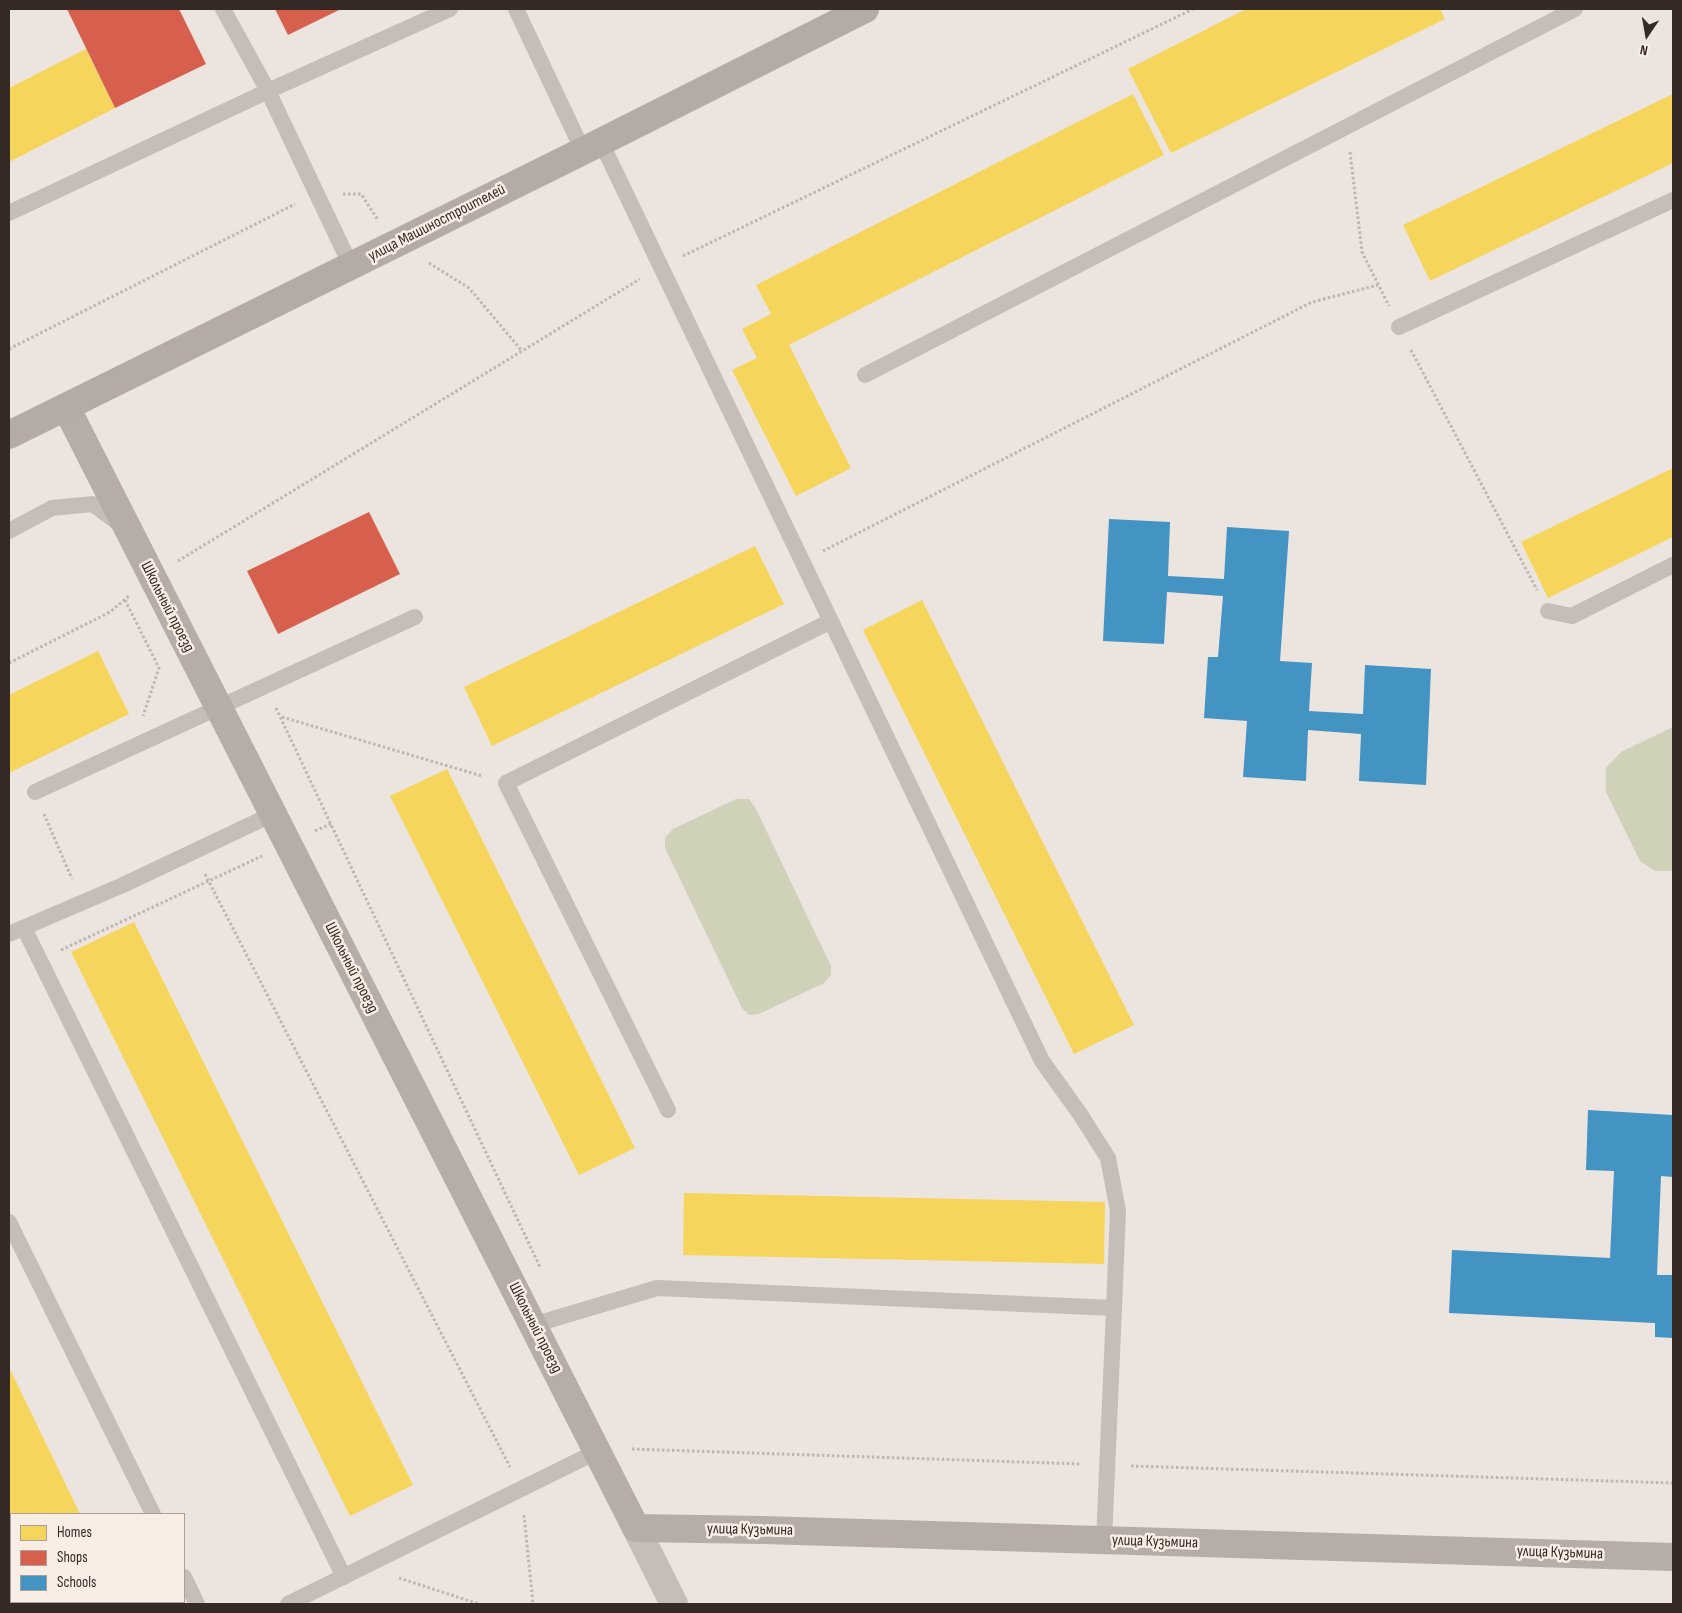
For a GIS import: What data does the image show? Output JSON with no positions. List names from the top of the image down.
{
  "streets": {
    "main road": ["улица Машиностроителей", "Школьный проезд", "улица Кузьмина"]
  },
  "crossings": [
    ["улица Машиностроителей", "Школьный проезд"],
    ["Школьный проезд", "улица Кузьмина"]
  ],
  "legend": ["Homes", "Shops", "Schools"],
  "north": "bottom"
}
